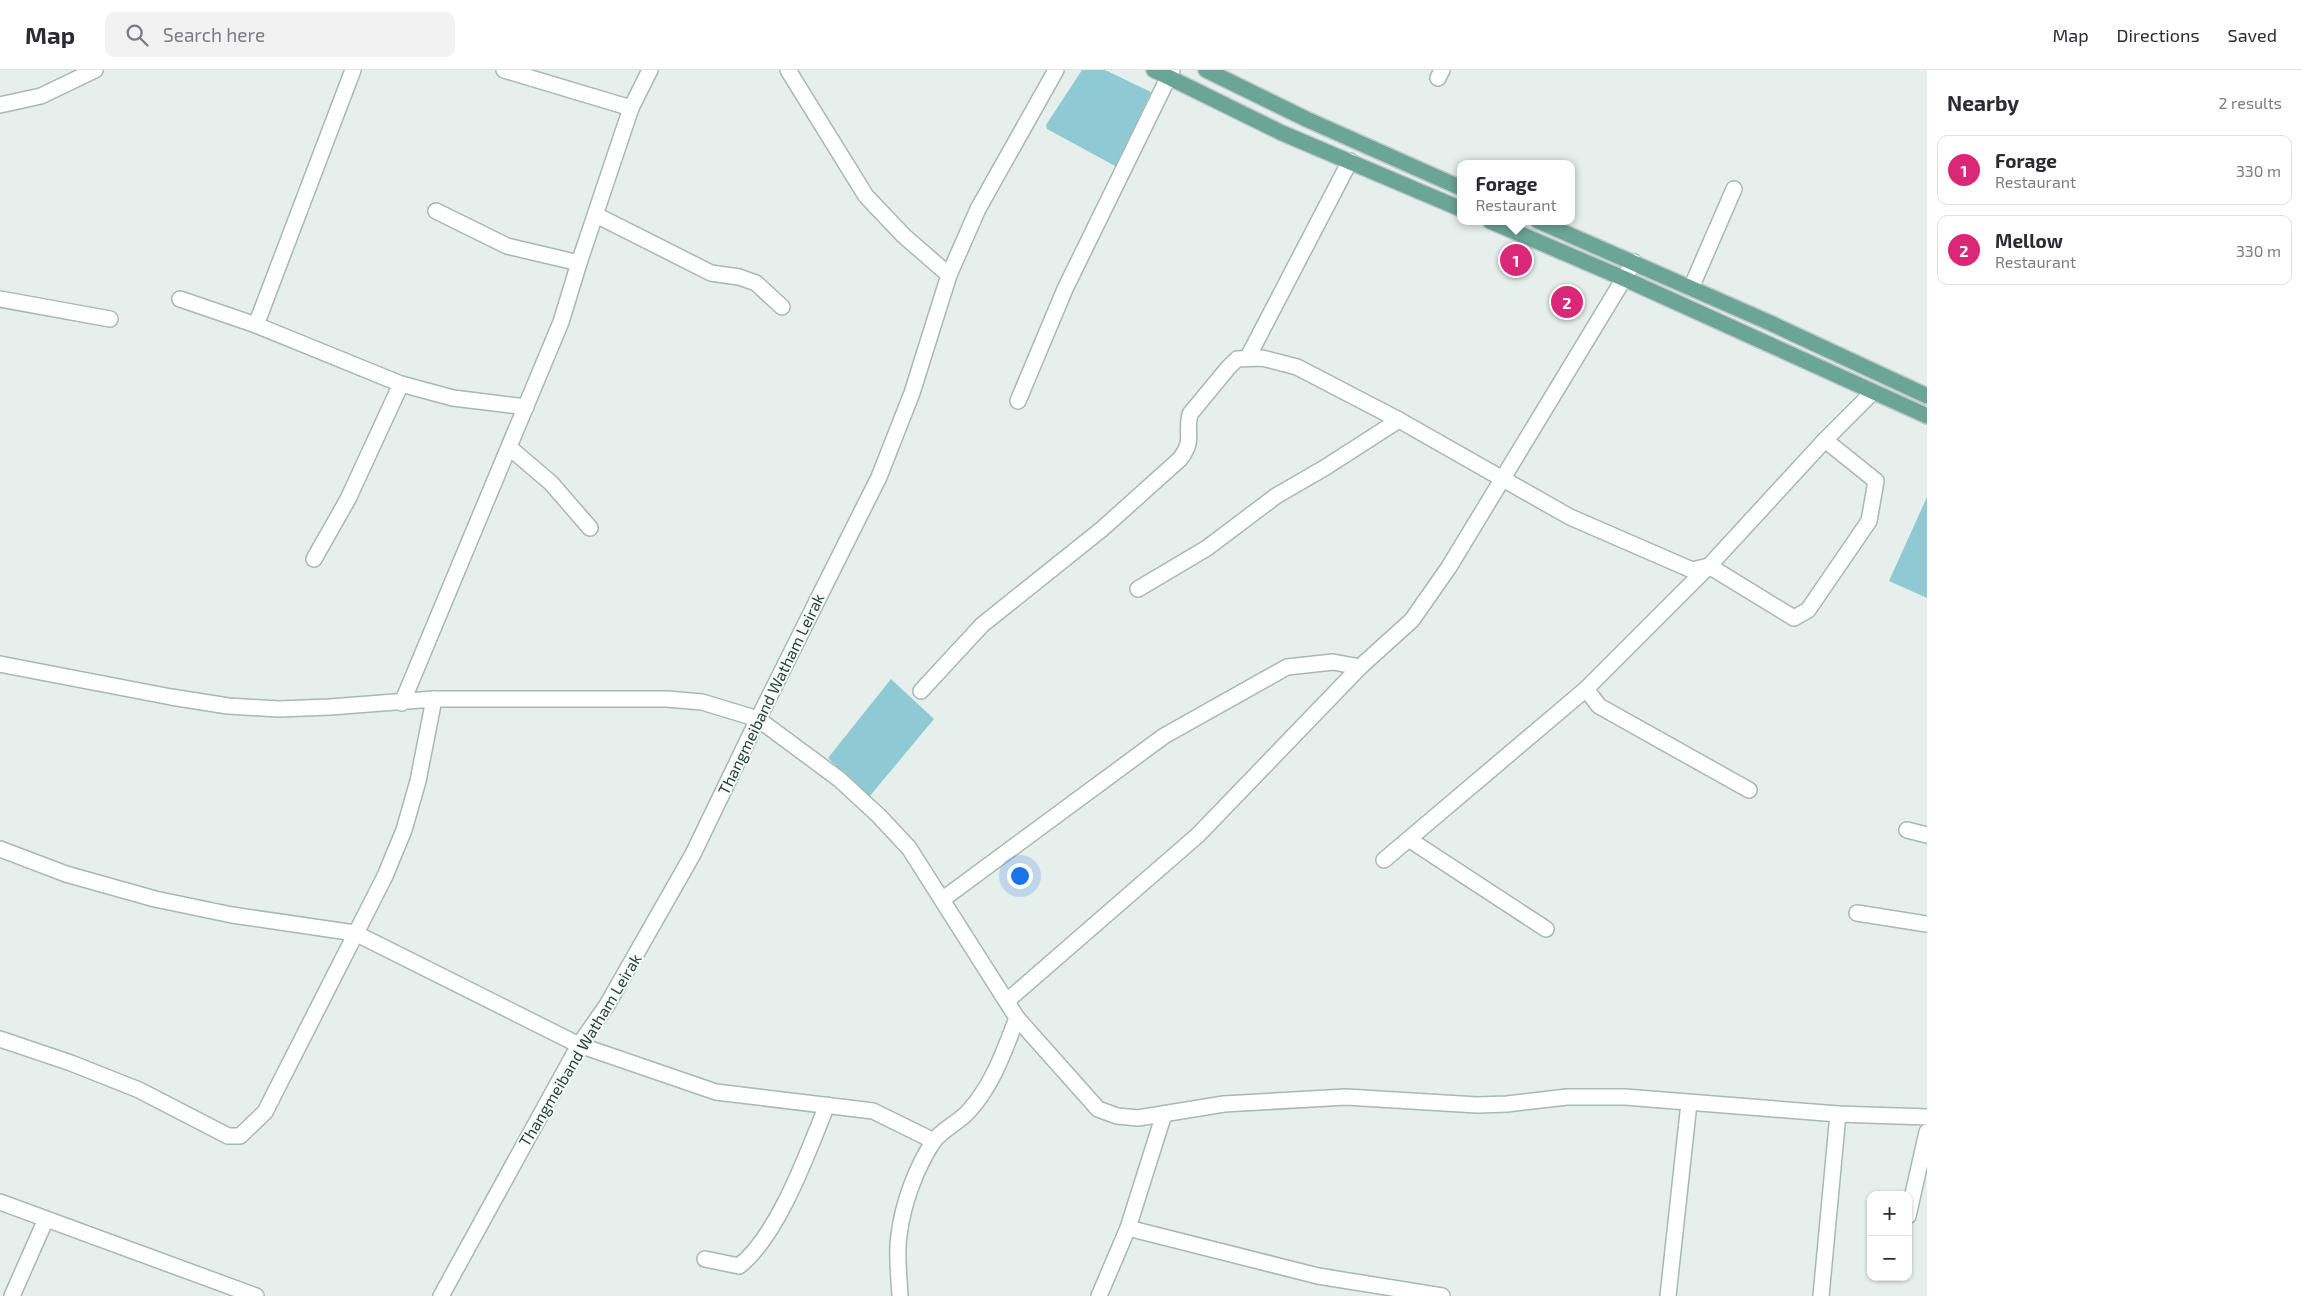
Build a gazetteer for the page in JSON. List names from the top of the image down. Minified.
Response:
{"streets":{"street":["Thangmeiband Watham Leirak"]},"page":{"header":"Map","search":"Search here","nav":["Map","Directions","Saved"],"heading":["Nearby","2 results"],"list":[{"mark":"1","name":"Forage","note":"Restaurant","value":"330 m"},{"mark":"2","name":"Mellow","note":"Restaurant","value":"330 m"}],"popup":["Forage","Restaurant"],"pins":["1","2"],"map_buttons":["+","−"]}}
